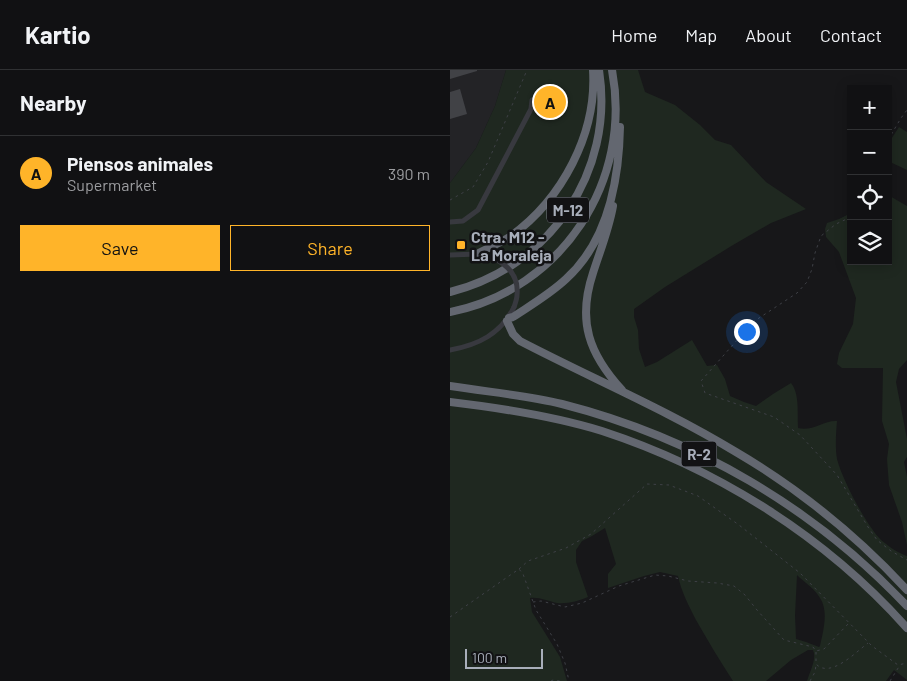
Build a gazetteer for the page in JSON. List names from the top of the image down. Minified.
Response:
{"streets":{"highway":["M-12","R-2"]},"places":{"transit":["Ctra. M12 - La Moraleja"]},"scale_bar":"100 m","page":{"header":"Kartio","nav":["Home","Map","About","Contact"],"heading":"Nearby","pins":"A","map_buttons":["+","−"],"list":[{"mark":"A","name":"Piensos animales","note":"Supermarket","value":"390 m"}],"buttons":["Save","Share"],"scale":"100 m"}}
